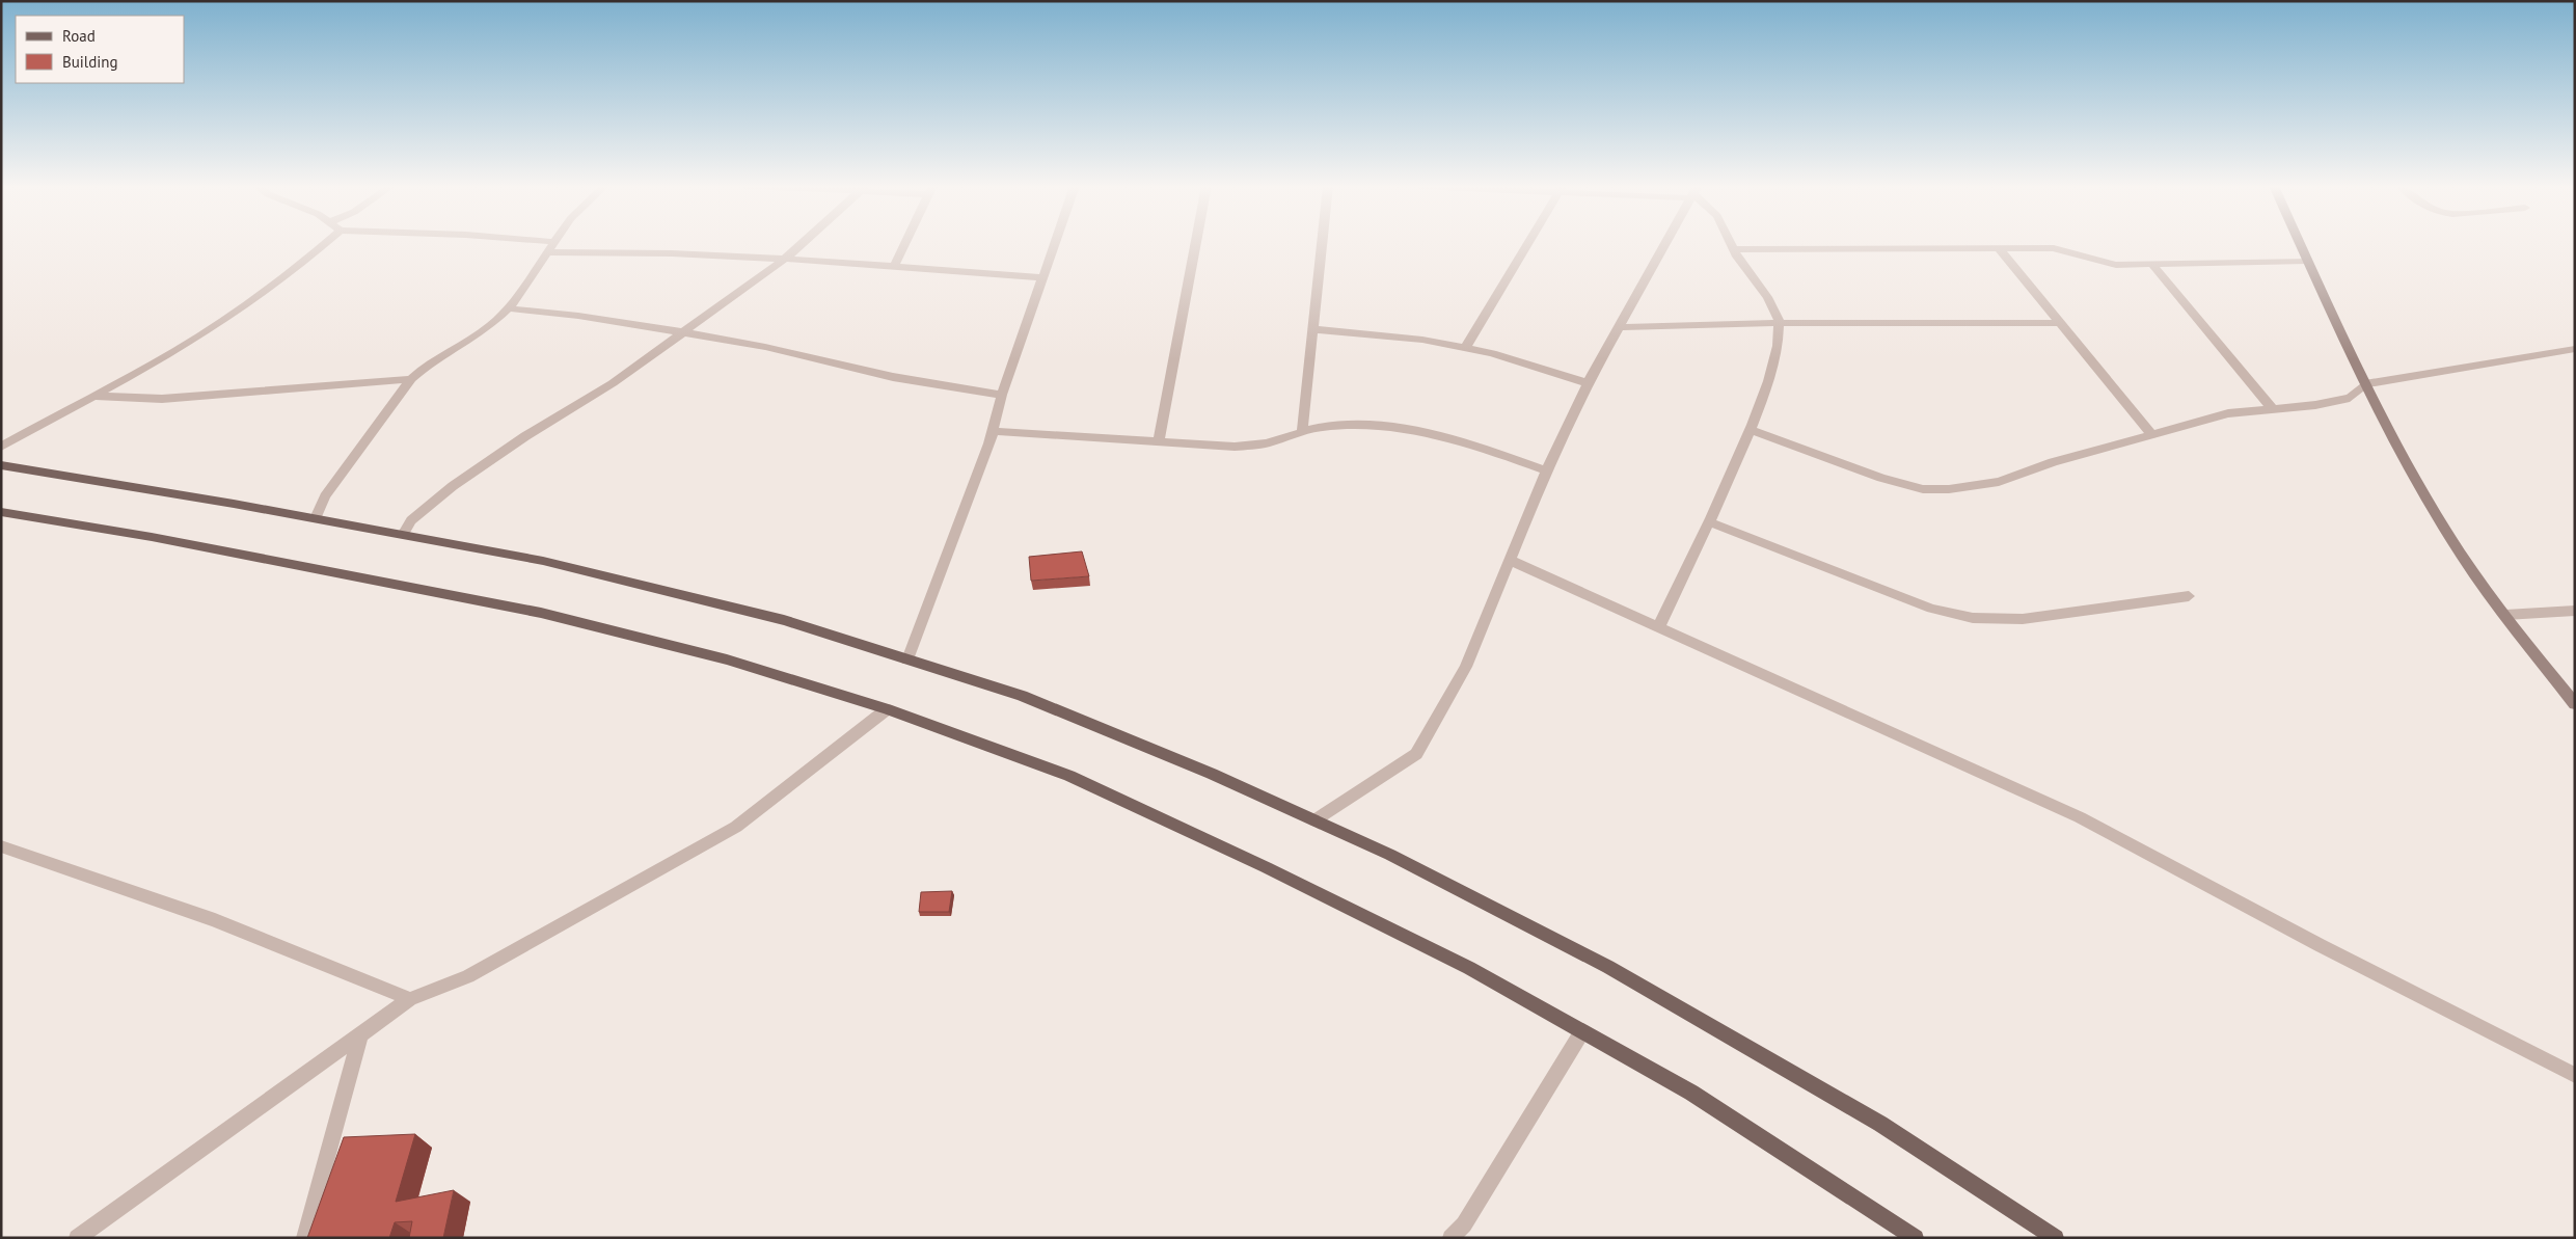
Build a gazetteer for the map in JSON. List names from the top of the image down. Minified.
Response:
{"legend":["Road","Building"]}
